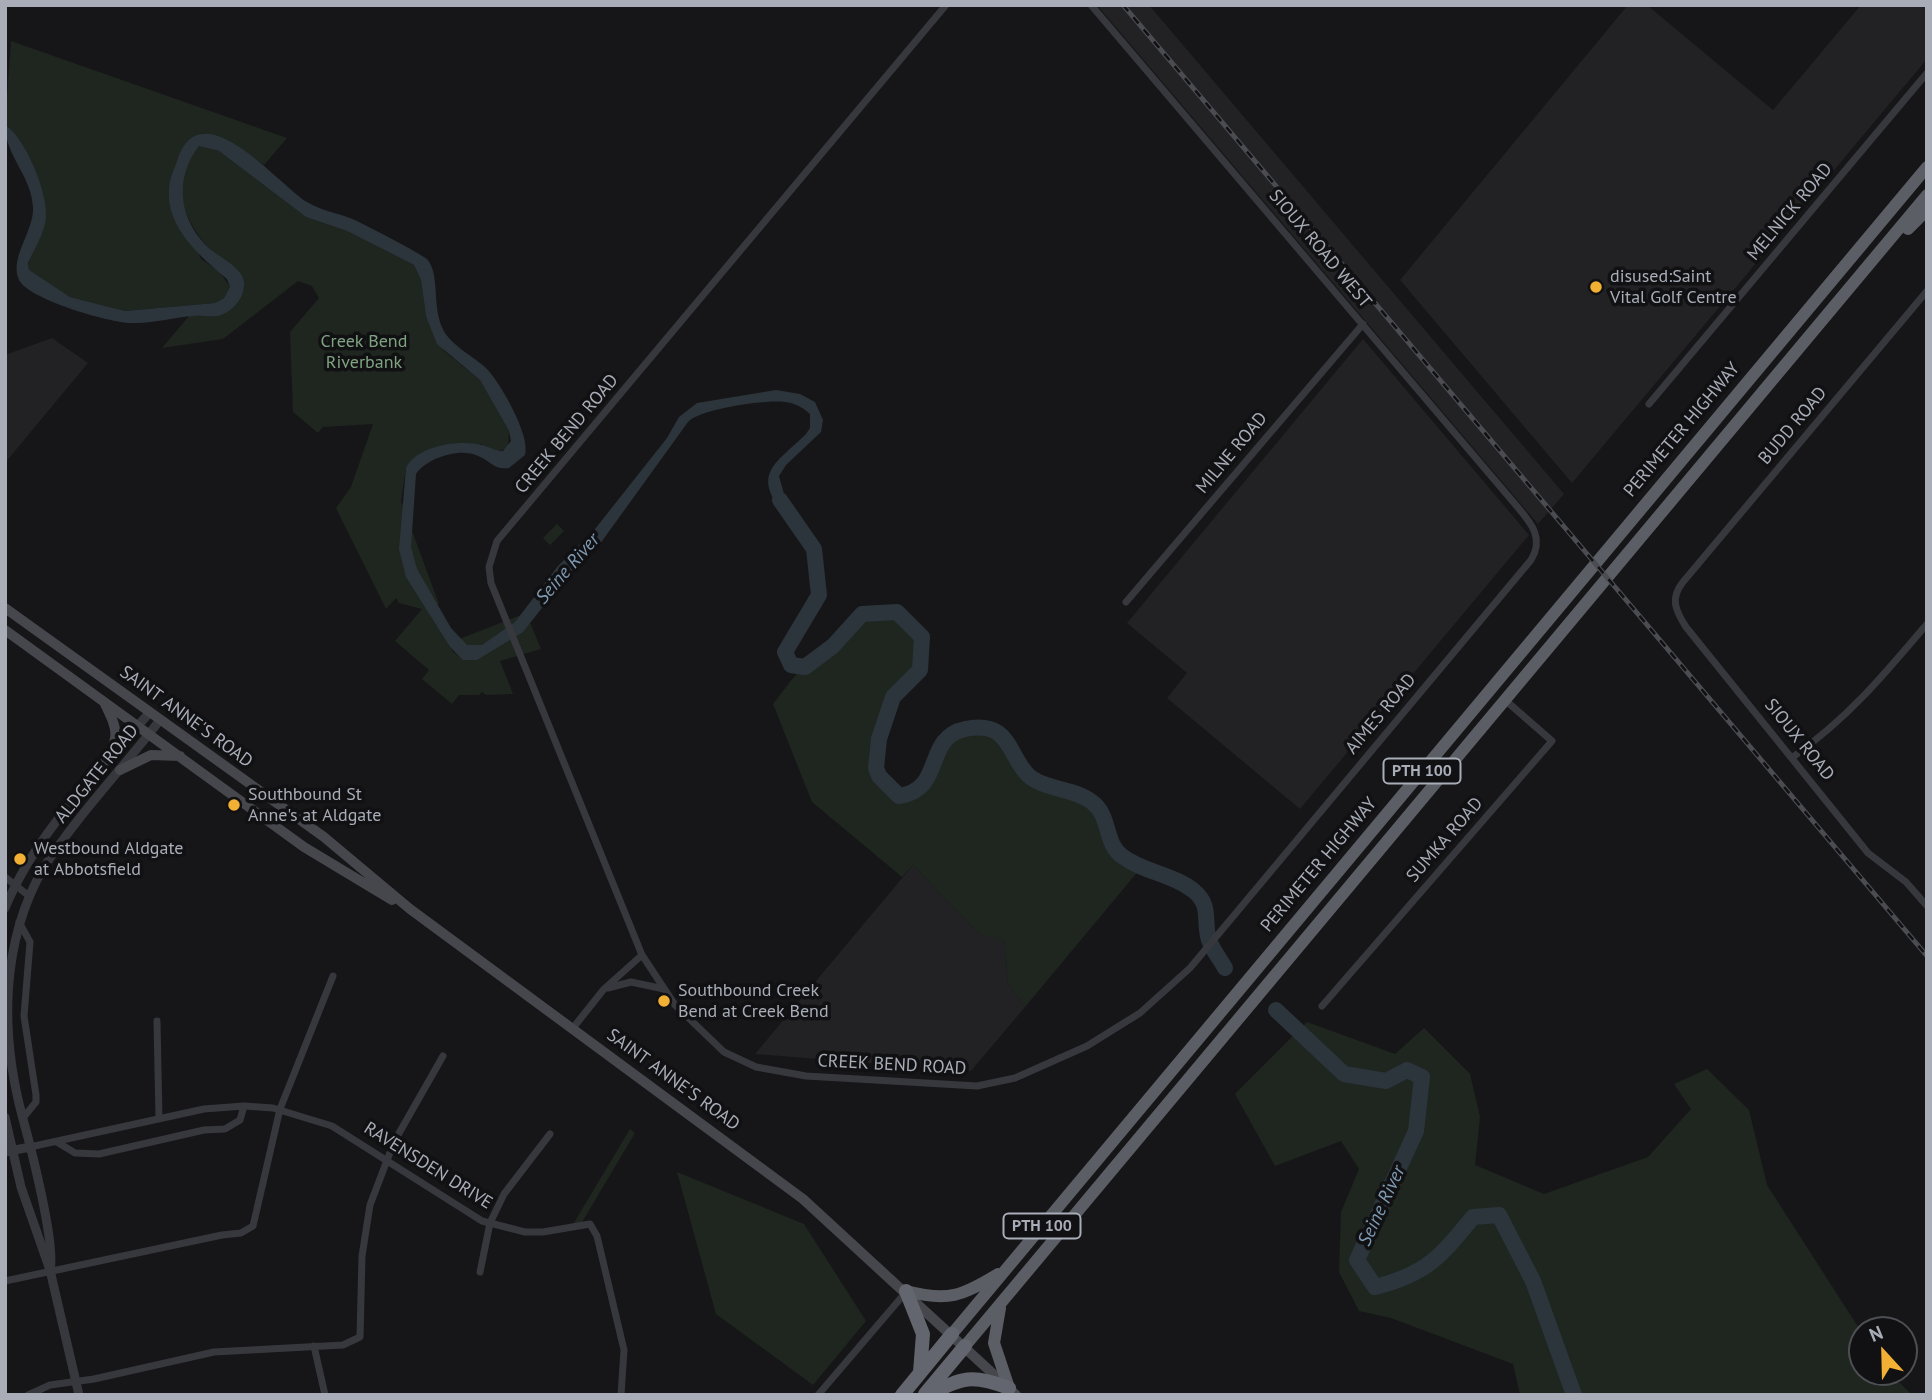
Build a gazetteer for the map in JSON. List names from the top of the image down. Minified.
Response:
{"streets":{"highway":["PERIMETER HIGHWAY","PTH 100"],"main road":["SAINT ANNE'S ROAD"],"street":["MELNICK ROAD","SIOUX ROAD WEST","BUDD ROAD","CREEK BEND ROAD","MILNE ROAD","AIMES ROAD","SIOUX ROAD","ALDGATE ROAD","SUMKA ROAD","RAVENSDEN DRIVE"]},"crossings":[["SIOUX ROAD WEST","MILNE ROAD"],["SIOUX ROAD WEST","AIMES ROAD"],["BUDD ROAD","SIOUX ROAD"],["PERIMETER HIGHWAY","SAINT ANNE'S ROAD"],["PERIMETER HIGHWAY","SUMKA ROAD"],["CREEK BEND ROAD","AIMES ROAD"],["SAINT ANNE'S ROAD","ALDGATE ROAD"],["ALDGATE ROAD","RAVENSDEN DRIVE"]],"water":["Seine River"],"parks":["Creek Bend Riverbank"],"places":["disused:Saint Vital Golf Centre","Southbound St Anne's at Aldgate","Westbound Aldgate at Abbotsfield","Southbound Creek Bend at Creek Bend"],"north":"top"}
